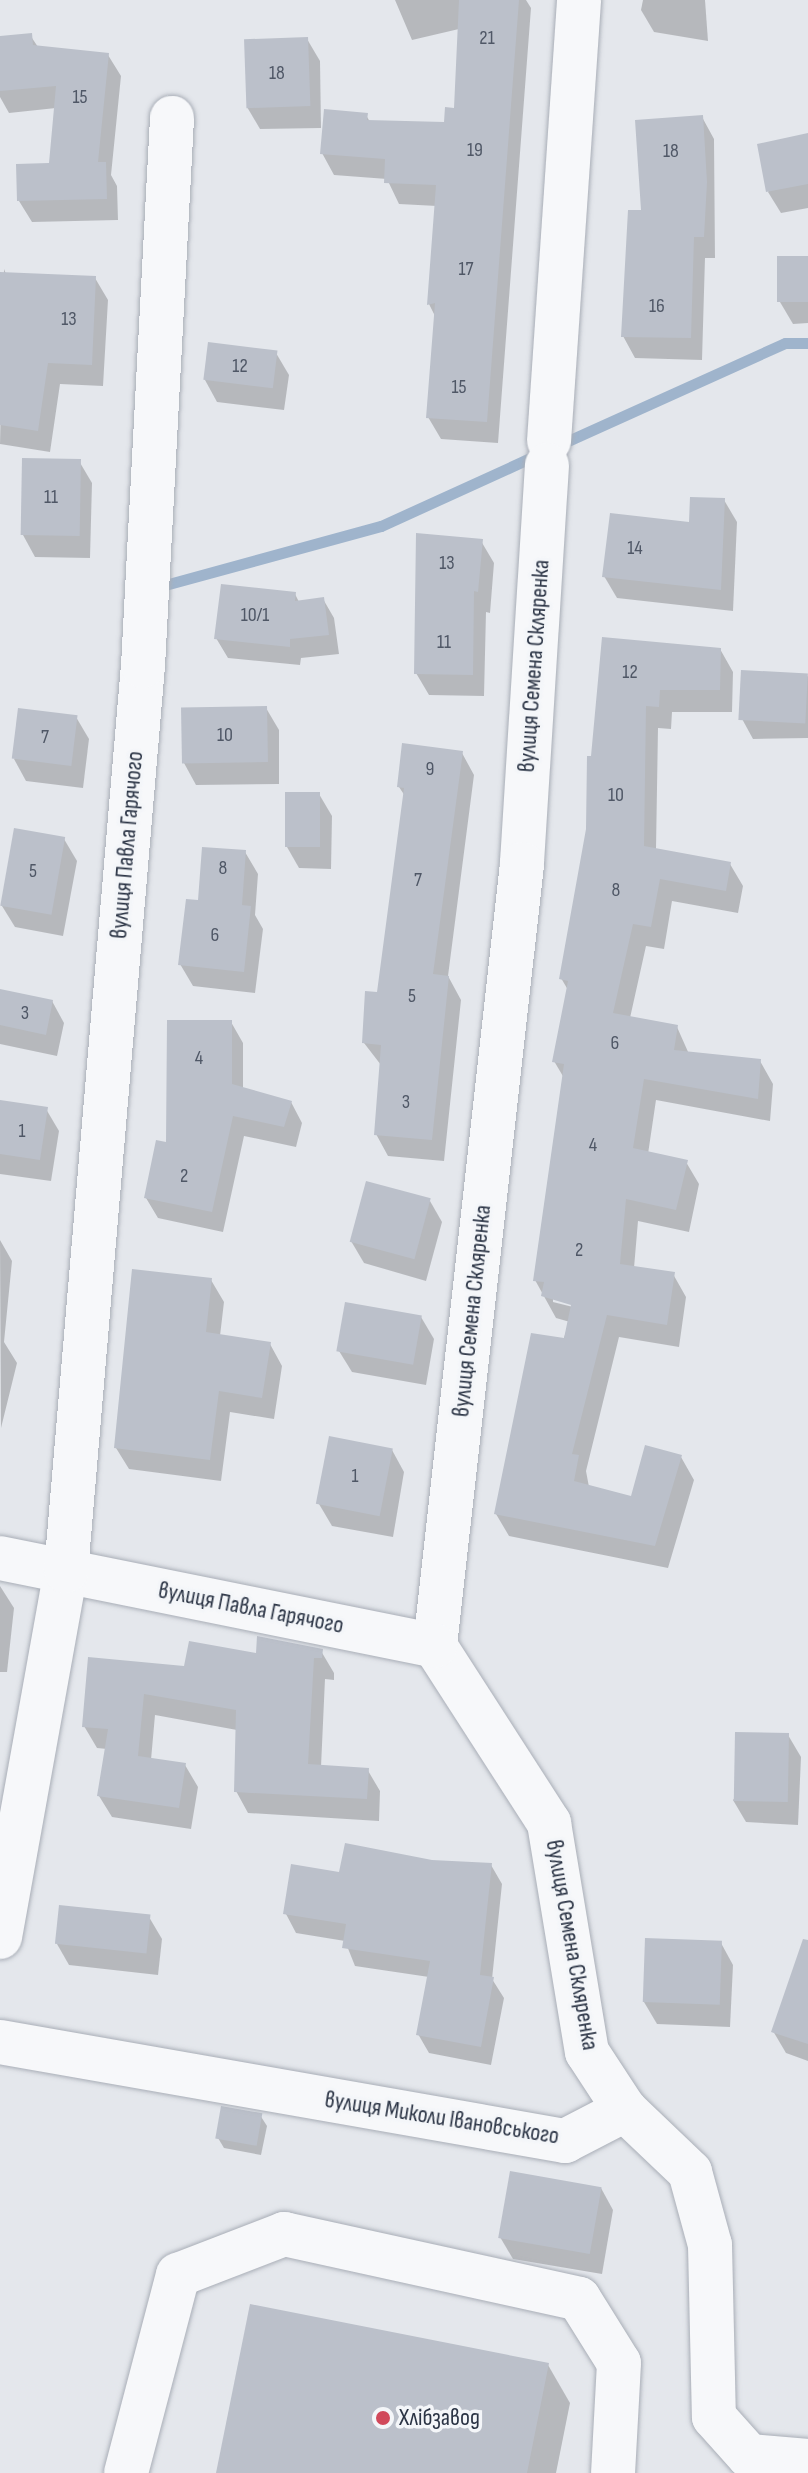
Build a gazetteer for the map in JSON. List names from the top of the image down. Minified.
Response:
{"streets":{"street":["вулиця Семена Скляренка","вулиця Павла Гарячого","вулиця Миколи Івановського"]},"crossings":[["вулиця Семена Скляренка","вулиця Павла Гарячого"],["вулиця Семена Скляренка","вулиця Миколи Івановського"]],"places":["Хлібзавод"],"house_numbers":["21","18","15","19","18","17","16","13","12","15","11","14","13","10/1","11","12","10","7","9","10","8","5","7","8","6","5","3","6","4","3","1","4","2","2","1"]}
